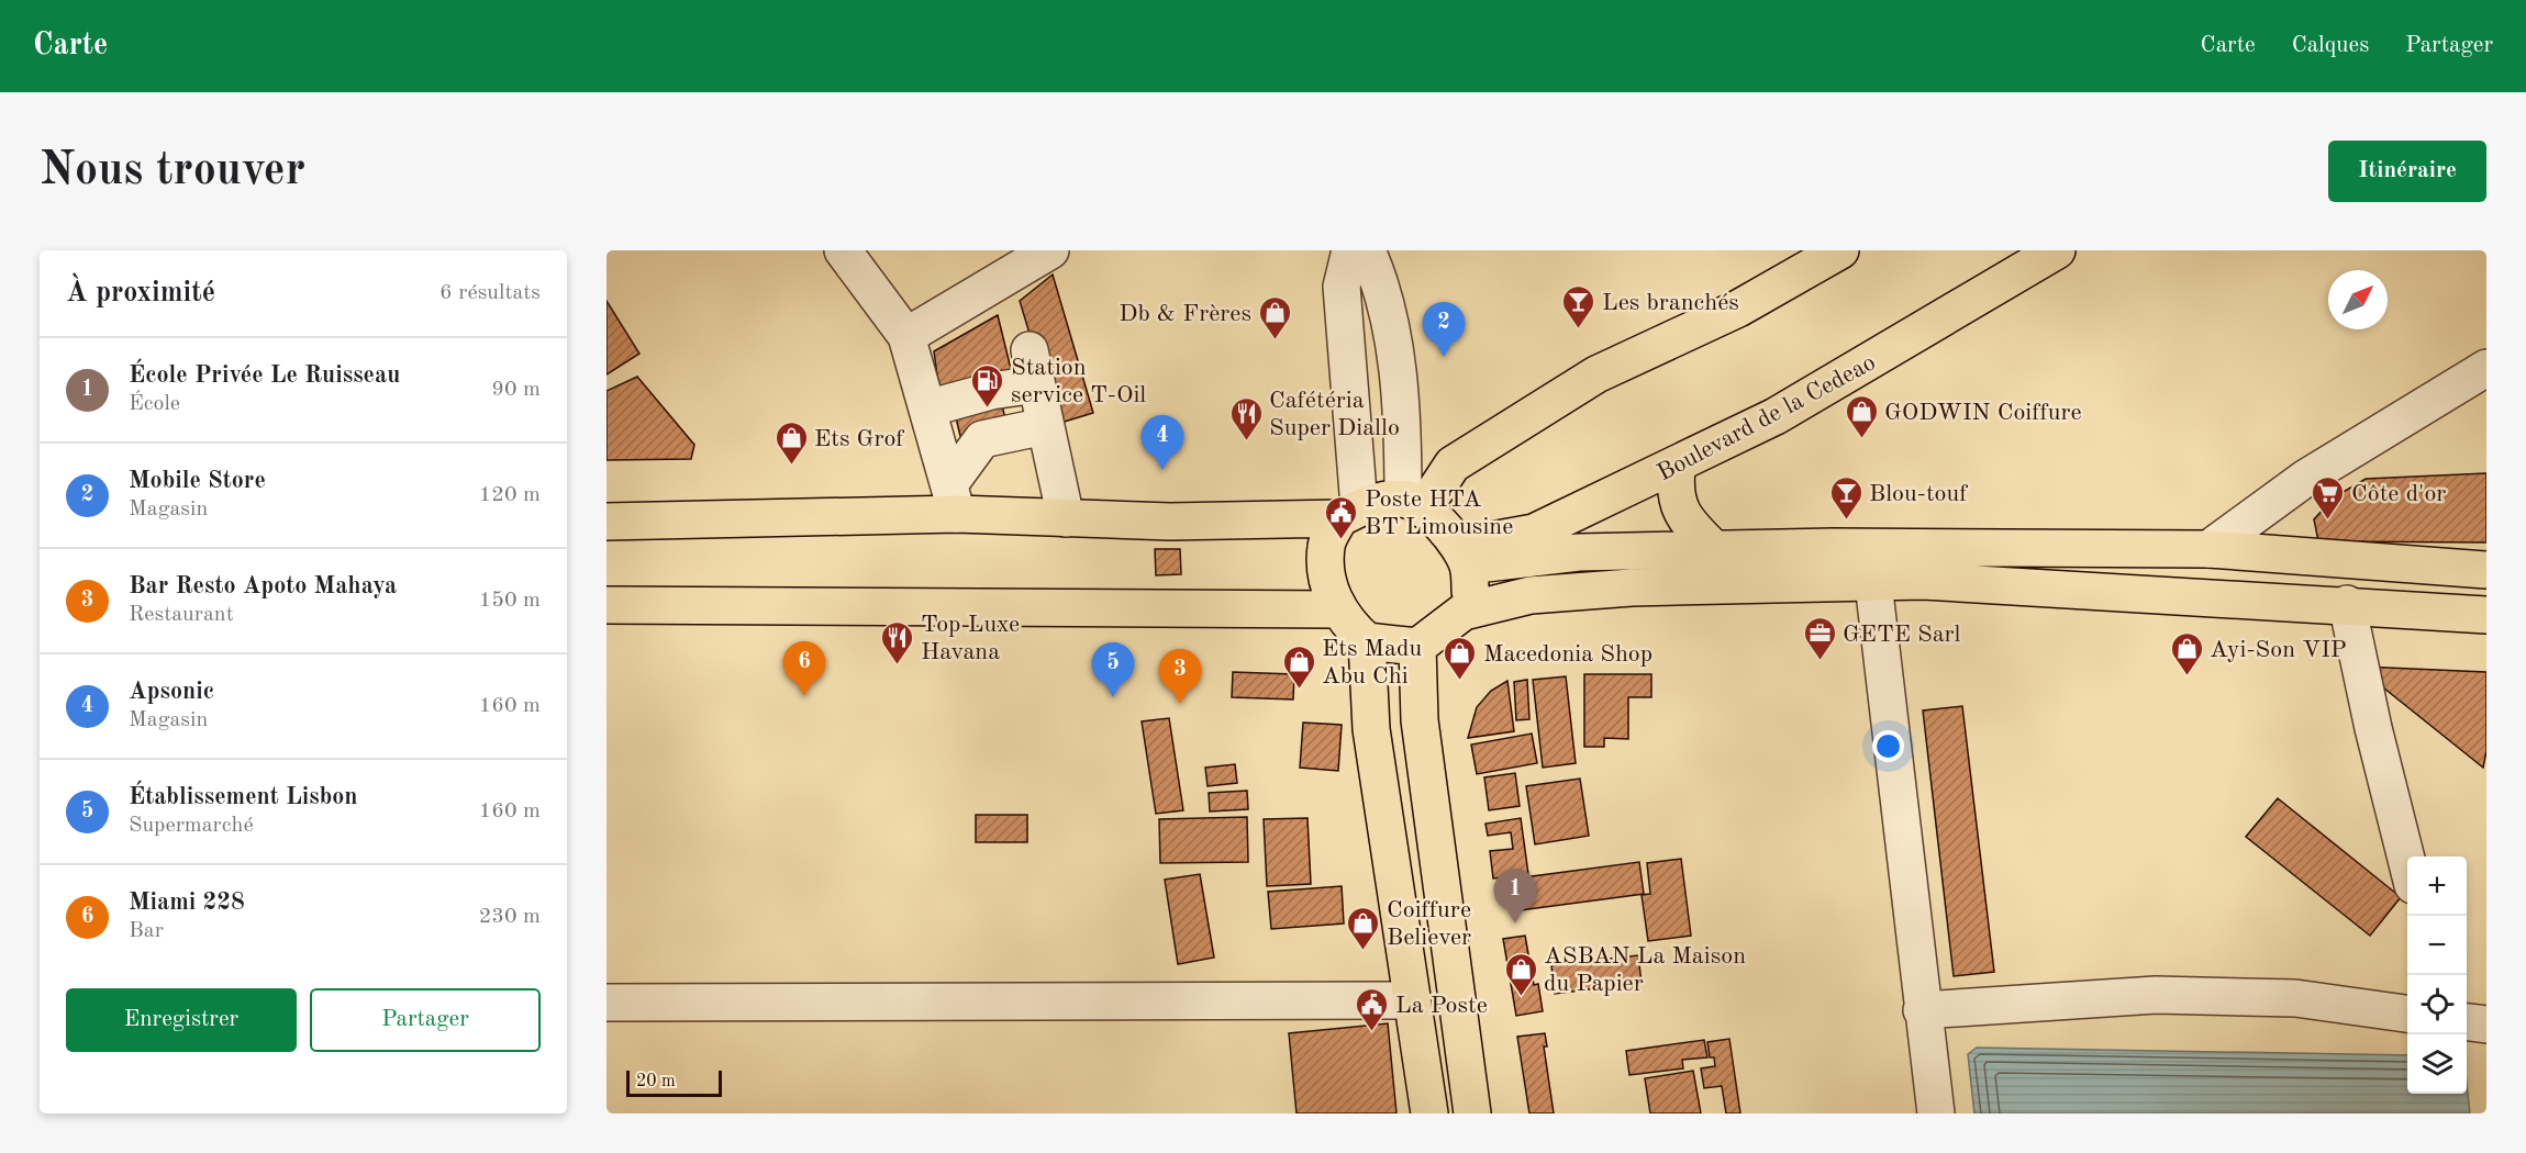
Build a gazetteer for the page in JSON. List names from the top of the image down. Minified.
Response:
{"streets":{"main road":["Boulevard de la Cedeao"]},"places":{"bar":["Les branchés","Blou-touf"],"shop":["Db & Frères","GODWIN Coiffure","Ets Grof","Ayi-Son VIP","Macedonia Shop","Ets Madu Abu Chi","Coiffure Believer","ASBAN La Maison du Papier"],"fuel station":["Station service T-Oil"],"restaurant":["Cafétéria Super Diallo","Top Luxe Havana"],"supermarket":["Côte d'or"],"public building":["Poste HTA BT Limousine","La Poste"],"office":["GETE Sarl"]},"scale_bar":"20 m","north":"top right","page":{"header":"Carte","nav":["Carte","Calques","Partager"],"buttons":["Itinéraire",["Enregistrer","Partager"]],"title":"Nous trouver","heading":["À proximité","6 résultats"],"pins":["2","4","6","5","3","1"],"list":[{"mark":"1","name":"École Privée Le Ruisseau","note":"École","value":"90 m"},{"mark":"2","name":"Mobile Store","note":"Magasin","value":"120 m"},{"mark":"3","name":"Bar Resto Apoto Mahaya","note":"Restaurant","value":"150 m"},{"mark":"4","name":"Apsonic","note":"Magasin","value":"160 m"},{"mark":"5","name":"Établissement Lisbon","note":"Supermarché","value":"160 m"},{"mark":"6","name":"Miami 228","note":"Bar","value":"230 m"}],"map_buttons":["+","−"],"scale":"20 m"}}
